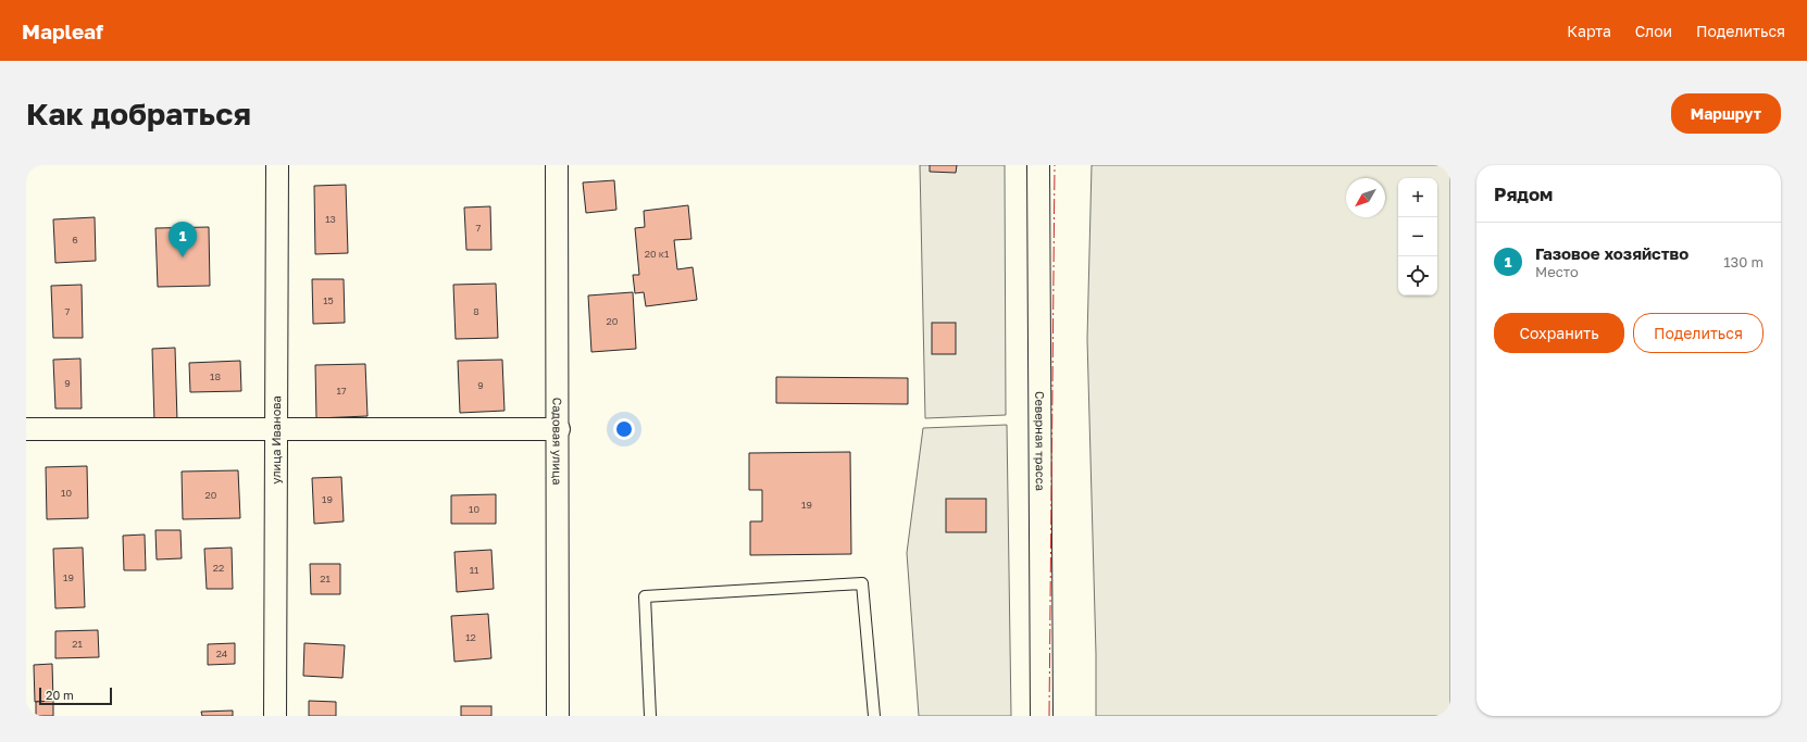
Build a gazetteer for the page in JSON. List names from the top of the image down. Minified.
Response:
{"streets":{"street":["Садовая улица","Северная трасса","улица Иванова"]},"house_numbers":["13","7","6","20 к1","15","7","8","20","18","9","9","17","10","20","19","19","10","22","11","19","21","12","21","24"],"scale_bar":"20 m","north":"bottom left","page":{"header":"Mapleaf","nav":["Карта","Слои","Поделиться"],"buttons":["Маршрут",["Сохранить","Поделиться"]],"title":"Как добраться","heading":"Рядом","map_buttons":["+","−"],"pins":"1","list":[{"mark":"1","name":"Газовое хозяйство","note":"Место","value":"130 m"}],"scale":"20 m"}}
